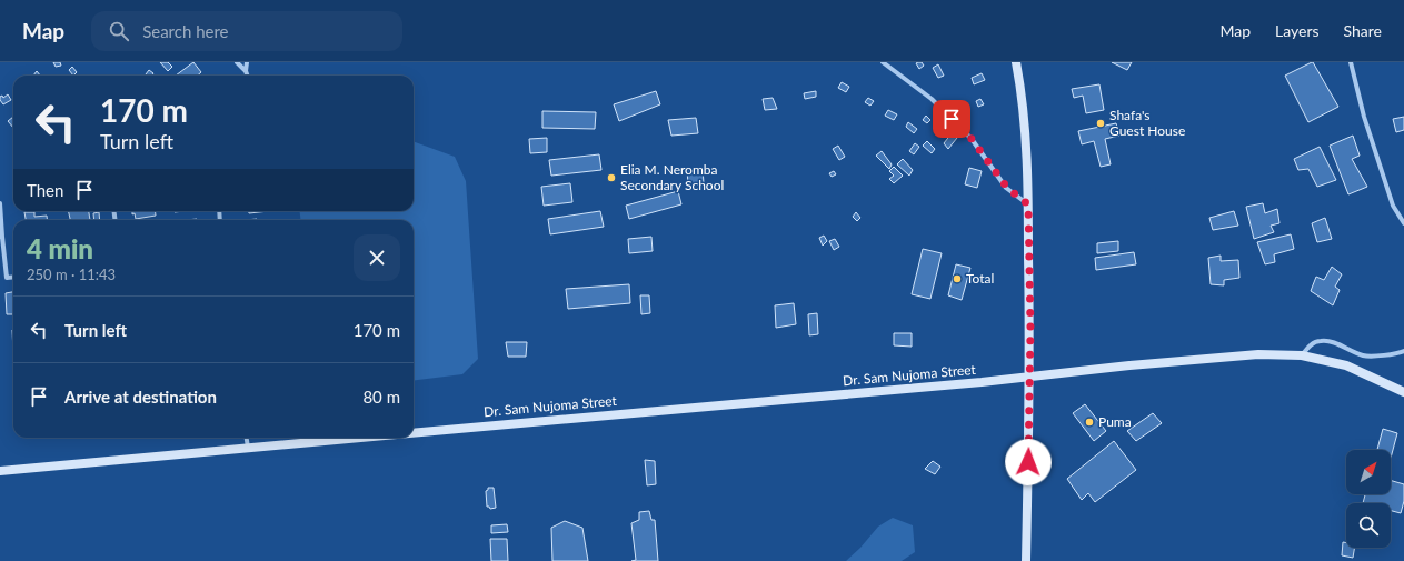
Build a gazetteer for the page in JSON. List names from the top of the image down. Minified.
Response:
{"streets":{"street":["Dr. Sam Nujoma Street"]},"places":["Shafa's Guest House","Elia M. Neromba Secondary School","Total","Puma"],"north":"top right","page":{"header":"Map","search":"Search here","nav":["Map","Layers","Share"],"turn":["170 m","Turn left"],"then":"Then","heading":["4 min","250 m · 11:43"],"list":[{"name":"Turn left","value":"170 m"},{"name":"Arrive at destination","value":"80 m"}]}}
